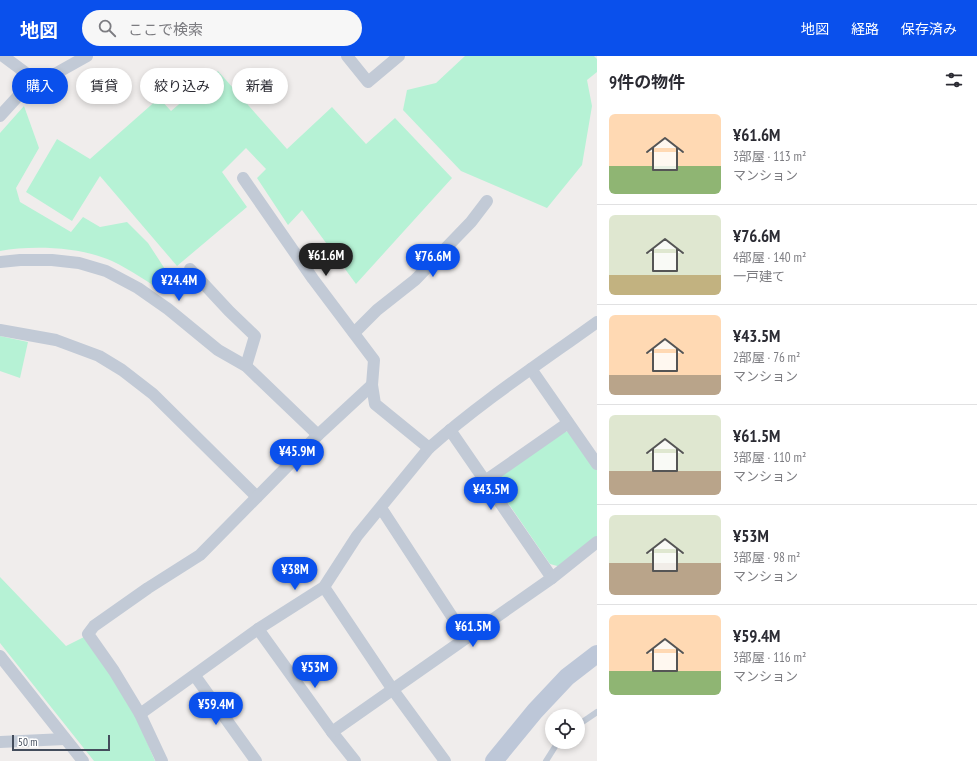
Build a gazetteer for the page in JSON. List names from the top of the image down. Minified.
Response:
{"scale_bar":"50 m","page":{"header":"地図","search":"ここで検索","nav":["地図","経路","保存済み"],"heading":"9件の物件","chip":["購入","賃貸","絞り込み","新着"],"list":[{"name":"¥61.6M","note":"3部屋 · 113 m² · マンション"},{"name":"¥76.6M","note":"4部屋 · 140 m² · 一戸建て"},{"name":"¥43.5M","note":"2部屋 · 76 m² · マンション"},{"name":"¥61.5M","note":"3部屋 · 110 m² · マンション"},{"name":"¥53M","note":"3部屋 · 98 m² · マンション"},{"name":"¥59.4M","note":"3部屋 · 116 m² · マンション"}],"price":["¥61.6M","¥76.6M","¥24.4M","¥45.9M","¥43.5M","¥38M","¥61.5M","¥53M","¥59.4M"],"scale":"50 m"}}
